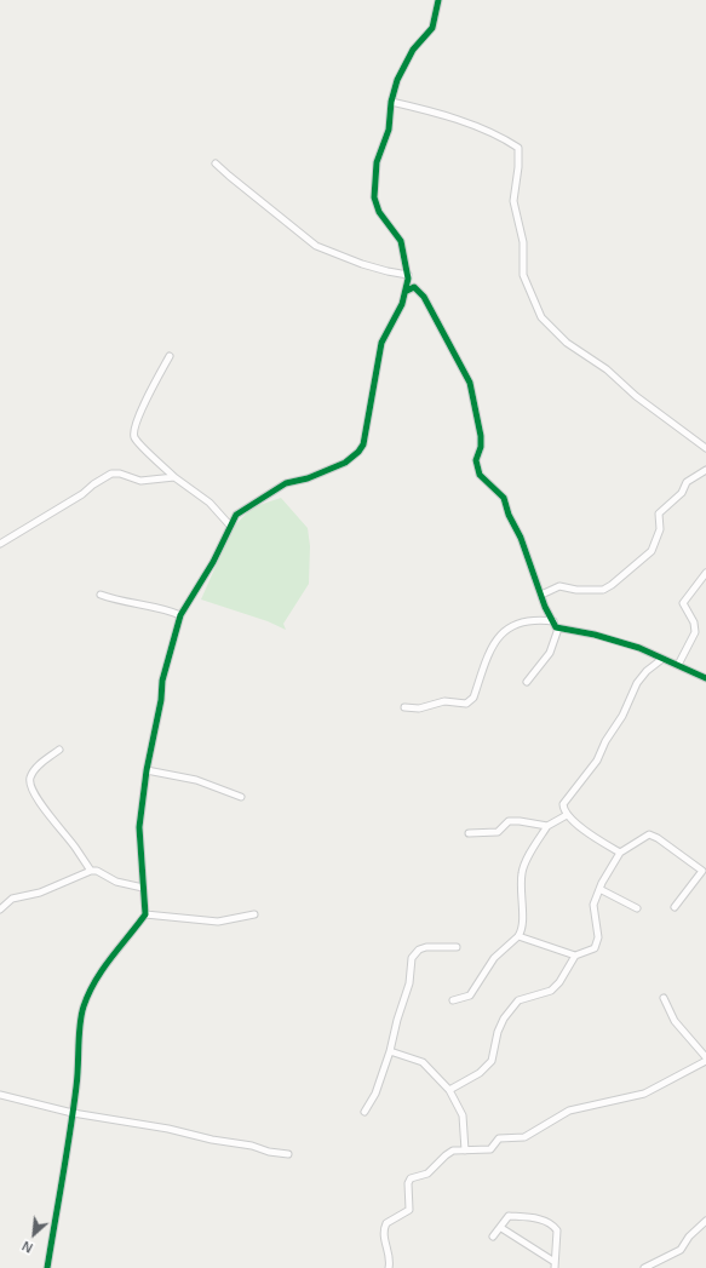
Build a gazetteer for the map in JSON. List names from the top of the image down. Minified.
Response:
{"north":"bottom left"}
